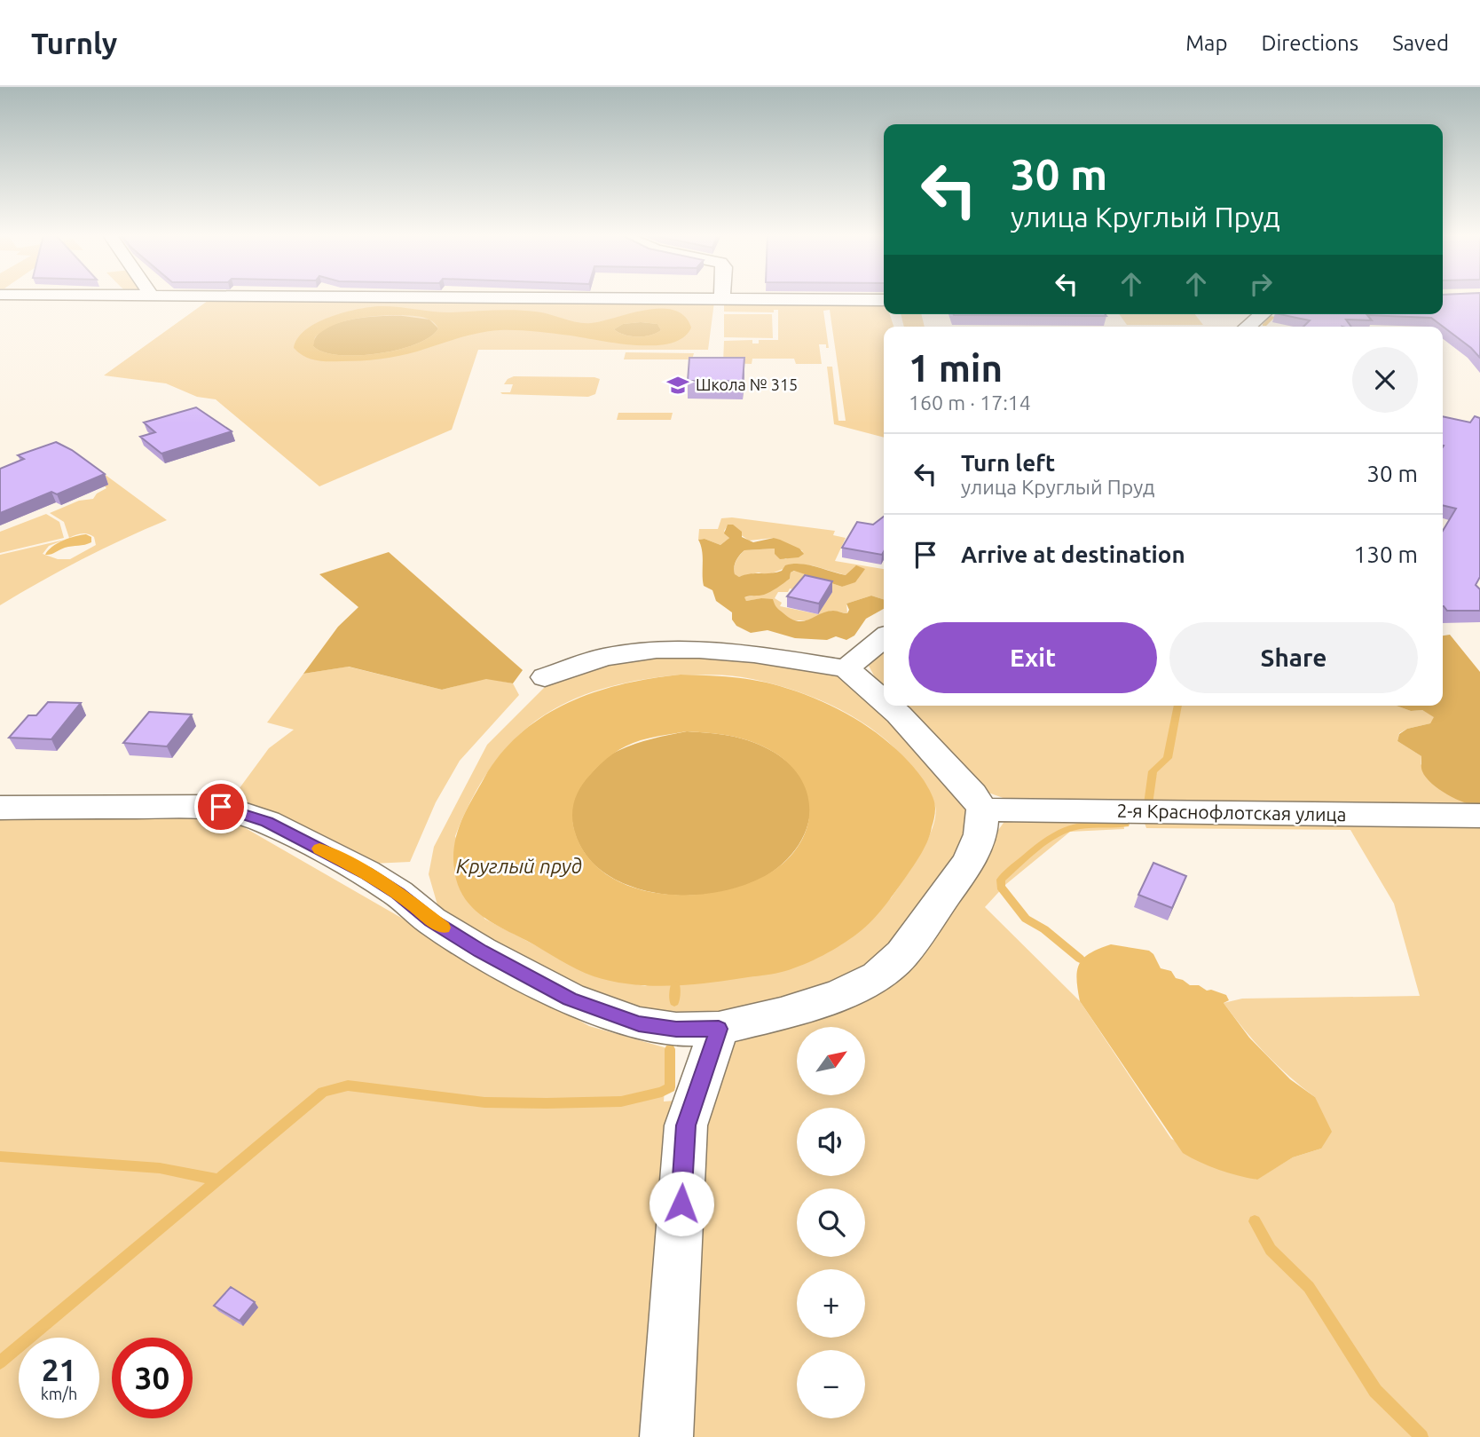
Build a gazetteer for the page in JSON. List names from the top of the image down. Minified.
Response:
{"streets":{"street":["2-я Краснофлотская улица"]},"water":["Круглый пруд"],"places":{"school or university":["Школа № 315"]},"north":"top right","page":{"header":"Turnly","nav":["Map","Directions","Saved"],"turn":["30 m","улица Круглый Пруд"],"heading":["1 min","160 m · 17:14"],"list":[{"name":"Turn left","note":"улица Круглый Пруд","value":"30 m"},{"name":"Arrive at destination","value":"130 m"}],"buttons":["Exit","Share"],"map_buttons":["+","−"],"speed":"21 km/h","limit":"30"}}
